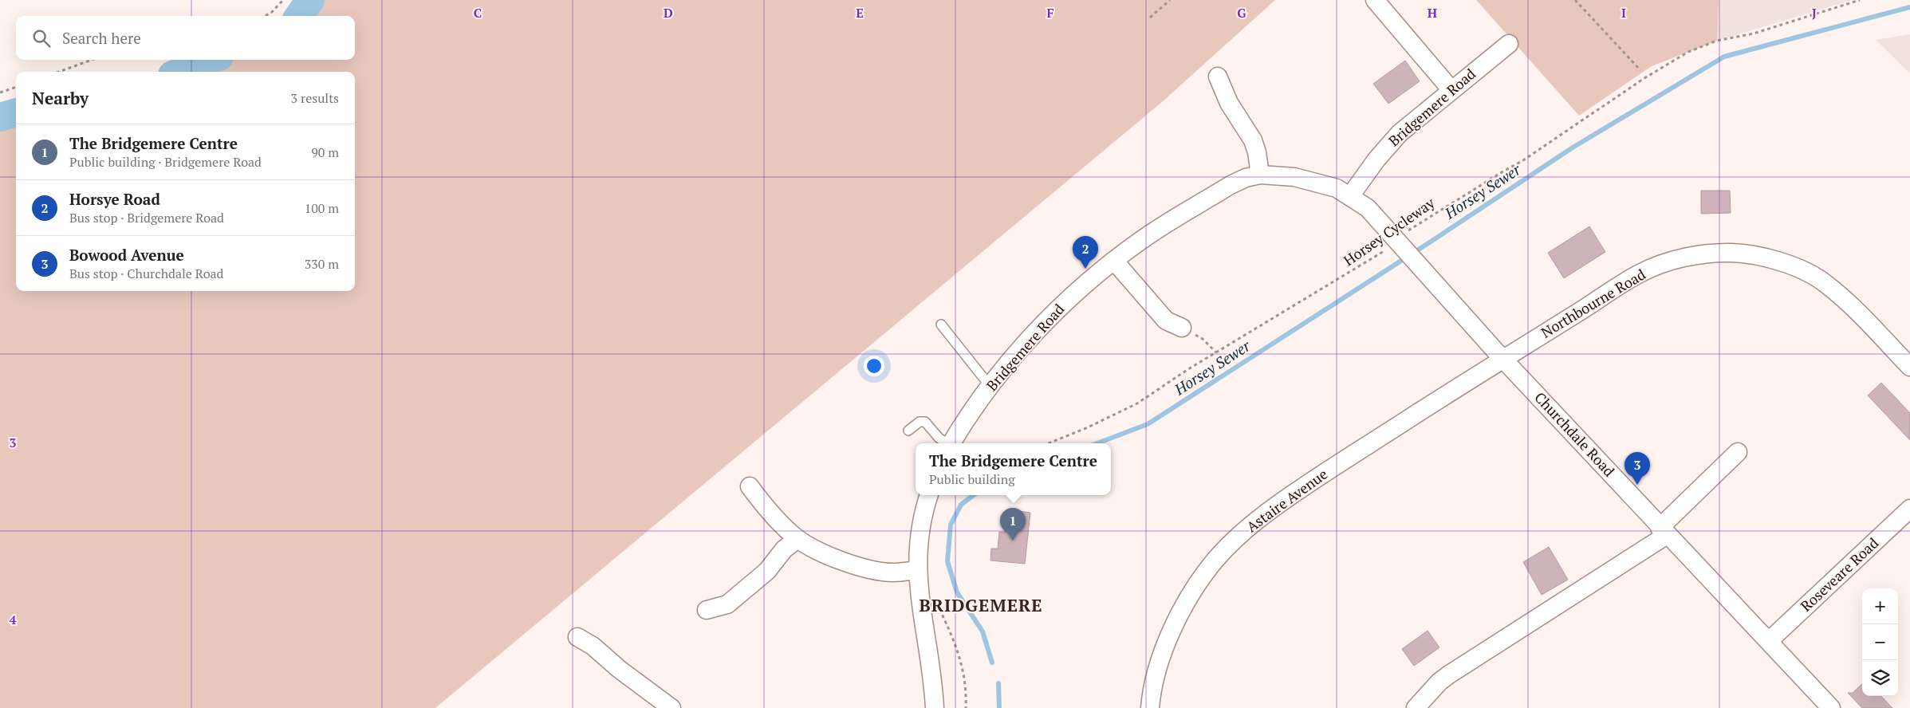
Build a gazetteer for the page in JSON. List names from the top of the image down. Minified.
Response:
{"streets":{"street":["Bridgemere Road","Northbourne Road","Churchdale Road","Astaire Avenue","Roseveare Road"],"path":["Horsey Cycleway"]},"crossings":[["Bridgemere Road","Churchdale Road"],["Horsey Cycleway","Churchdale Road"],["Northbourne Road","Churchdale Road"],["Northbourne Road","Astaire Avenue"],["Churchdale Road","Astaire Avenue"],["Churchdale Road","Roseveare Road"]],"districts":["BRIDGEMERE"],"water":["Horsey Sewer"],"page":{"search":"Search here","heading":["Nearby","3 results"],"list":[{"mark":"1","name":"The Bridgemere Centre","note":"Public building · Bridgemere Road","value":"90 m"},{"mark":"2","name":"Horsye Road","note":"Bus stop · Bridgemere Road","value":"100 m"},{"mark":"3","name":"Bowood Avenue","note":"Bus stop · Churchdale Road","value":"330 m"}],"pins":["2","3","1"],"popup":["The Bridgemere Centre","Public building"],"map_buttons":["+","−"]},"grid":{"columns":["C","D","E","F","G","H","I","J"],"rows":["3","4"]}}
